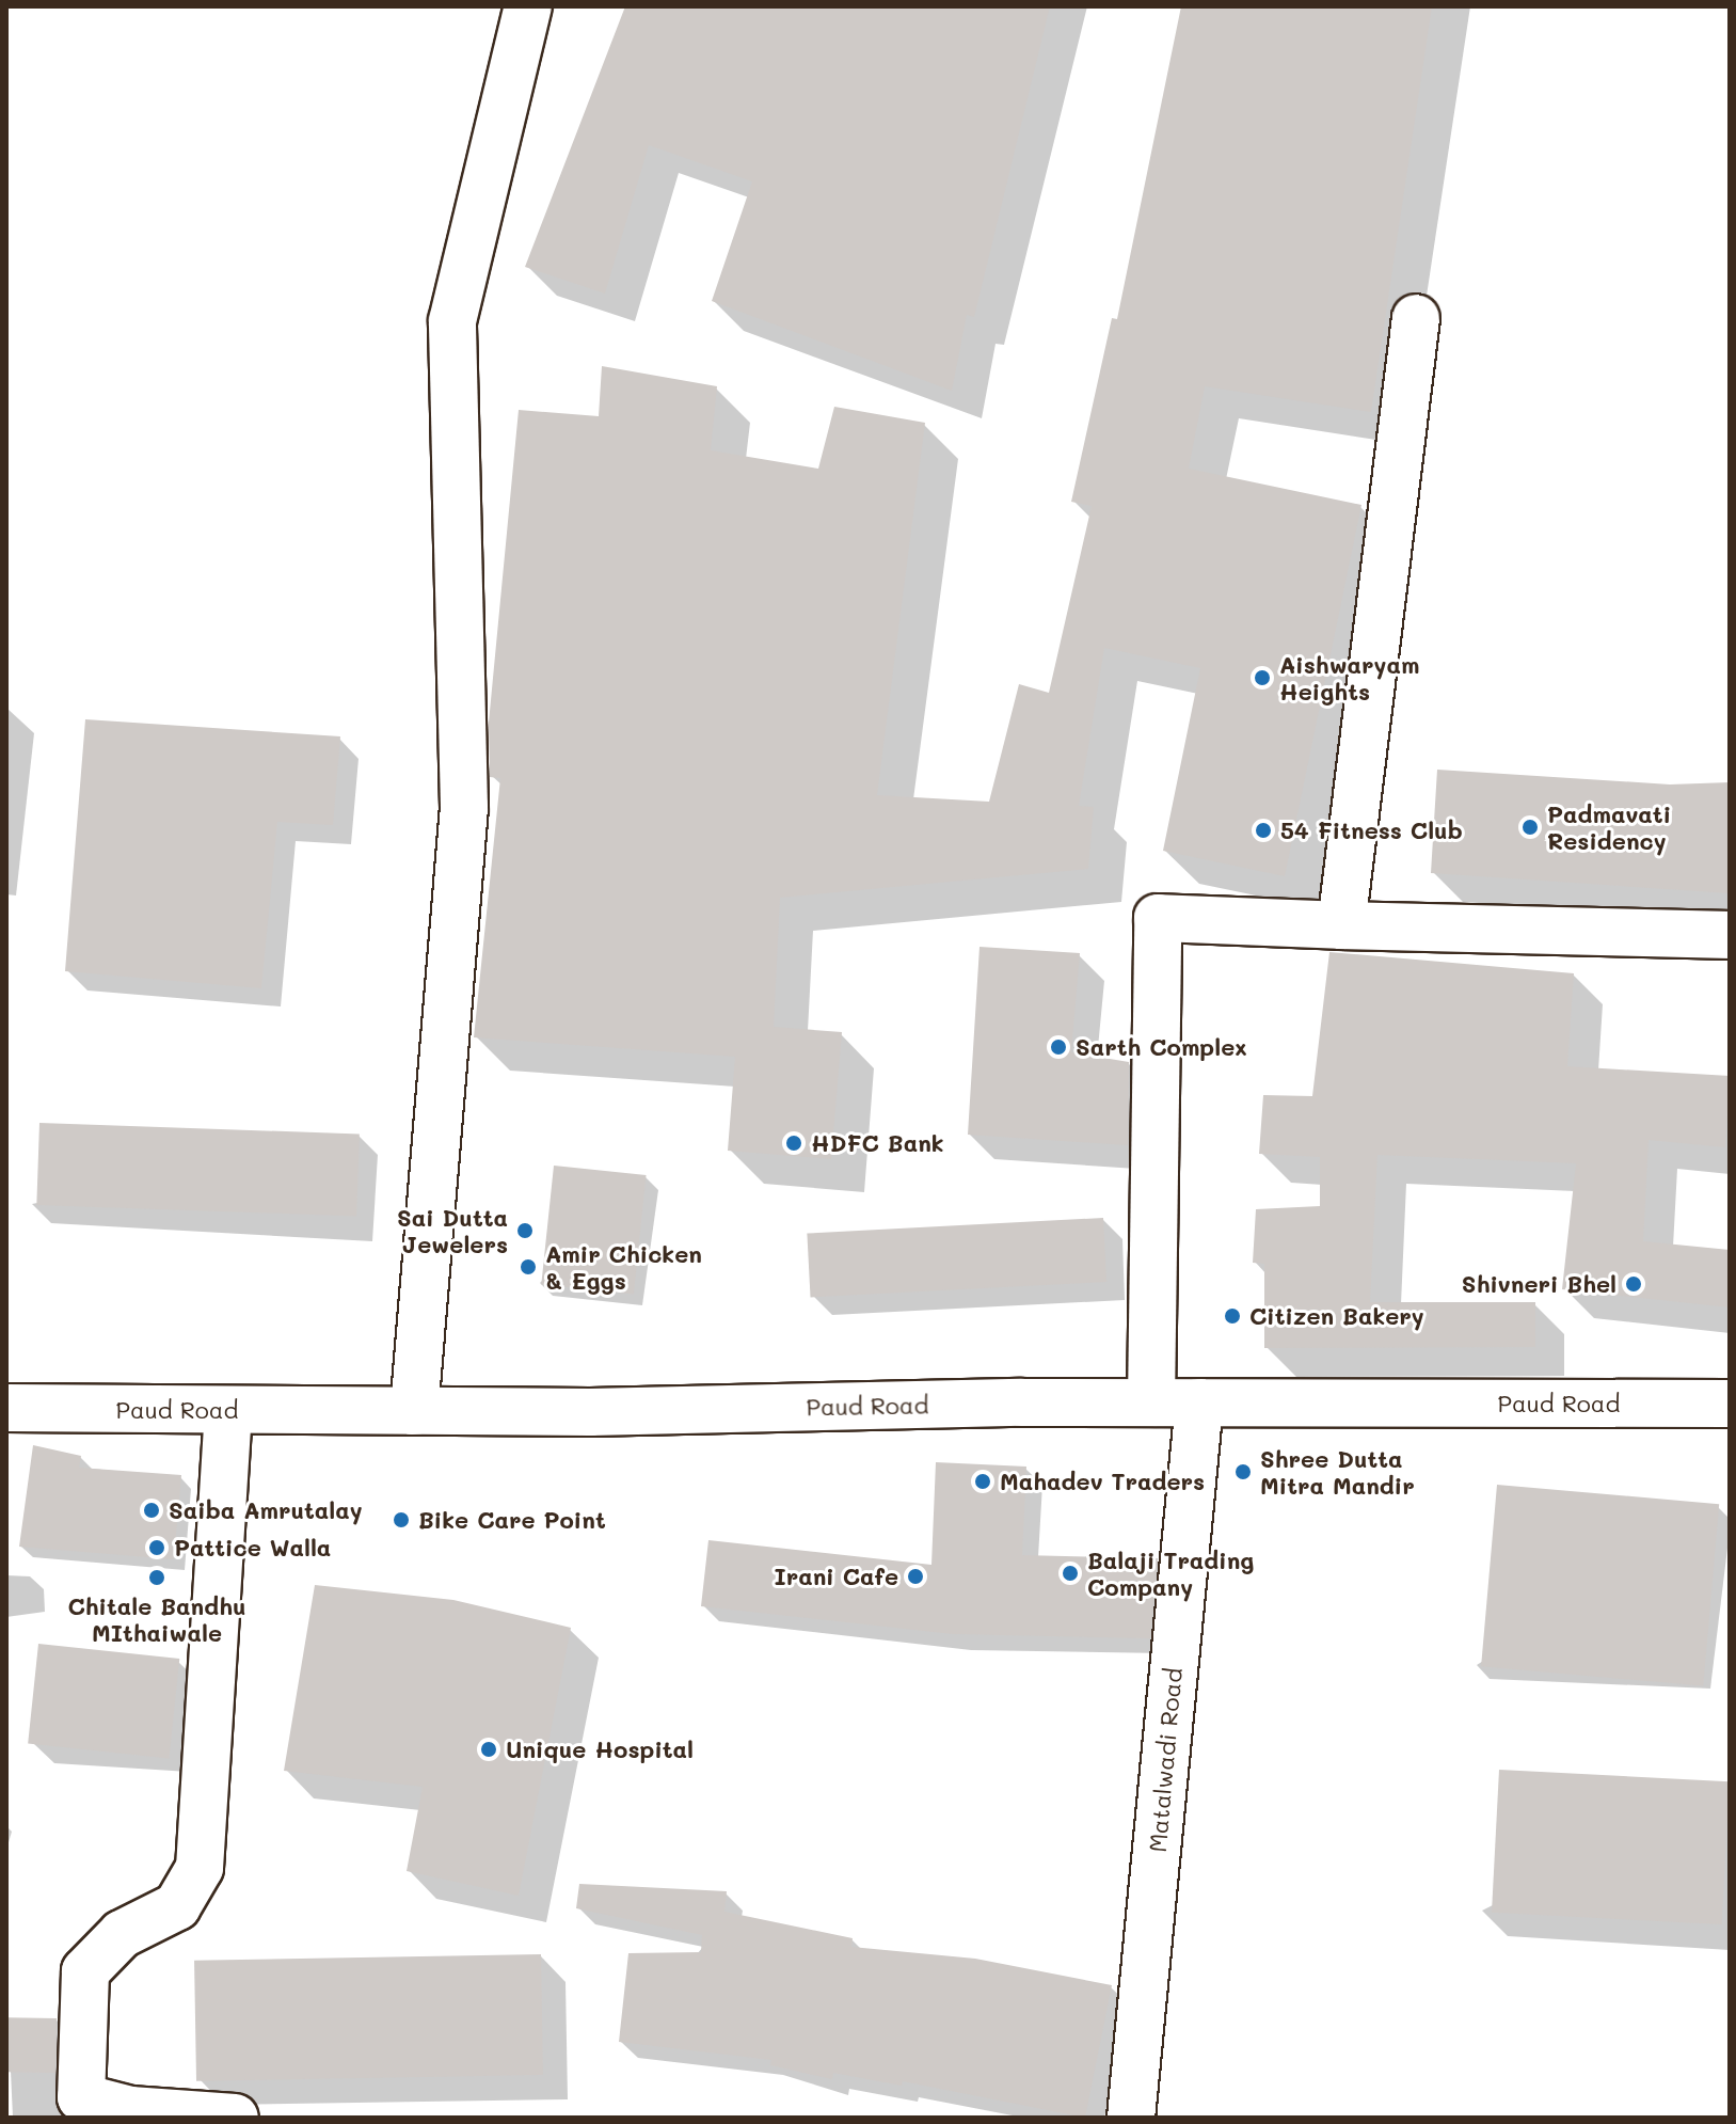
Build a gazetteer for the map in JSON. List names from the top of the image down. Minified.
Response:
{"streets":{"street":["Paud Road","Matalwadi Road"]},"crossings":[["Paud Road","Matalwadi Road"]],"places":["Aishwaryam Heights","Padmavati Residency","54 Fitness Club","Sarth Complex","HDFC Bank","Sai Dutta Jewelers","Amir Chicken & Eggs","Shivneri Bhel","Citizen Bakery","Shree Dutta Mitra Mandir","Mahadev Traders","Saiba Amrutalay","Bike Care Point","Pattice Walla","Balaji Trading Company","Irani Cafe","Chitale Bandhu MIthaiwale","Unique Hospital"]}
